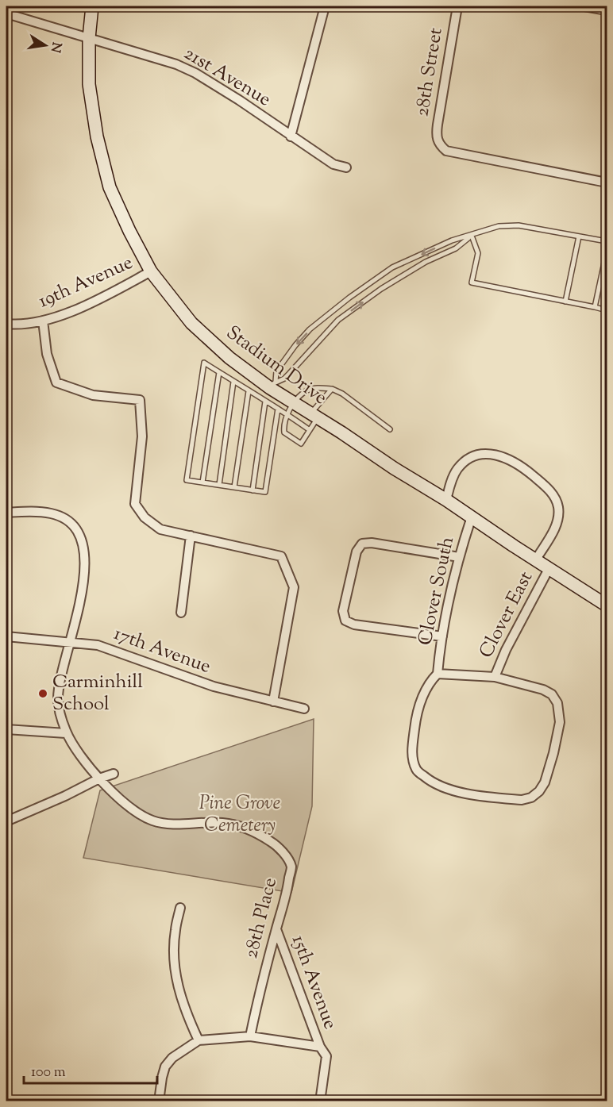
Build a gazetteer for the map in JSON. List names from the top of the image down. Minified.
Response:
{"streets":{"street":["28th Street","21st Avenue","19th Avenue","Stadium Drive","Clover South","Clover East","17th Avenue","28th Place","15th Avenue"]},"crossings":[["21st Avenue","Stadium Drive"],["19th Avenue","Stadium Drive"],["Stadium Drive","Clover South"],["Stadium Drive","Clover East"],["Clover South","Clover East"],["17th Avenue","28th Place"],["28th Place","15th Avenue"]],"parks":["Pine Grove Cemetery"],"places":["Carminhill School"],"scale_bar":"100 m","north":"right"}
